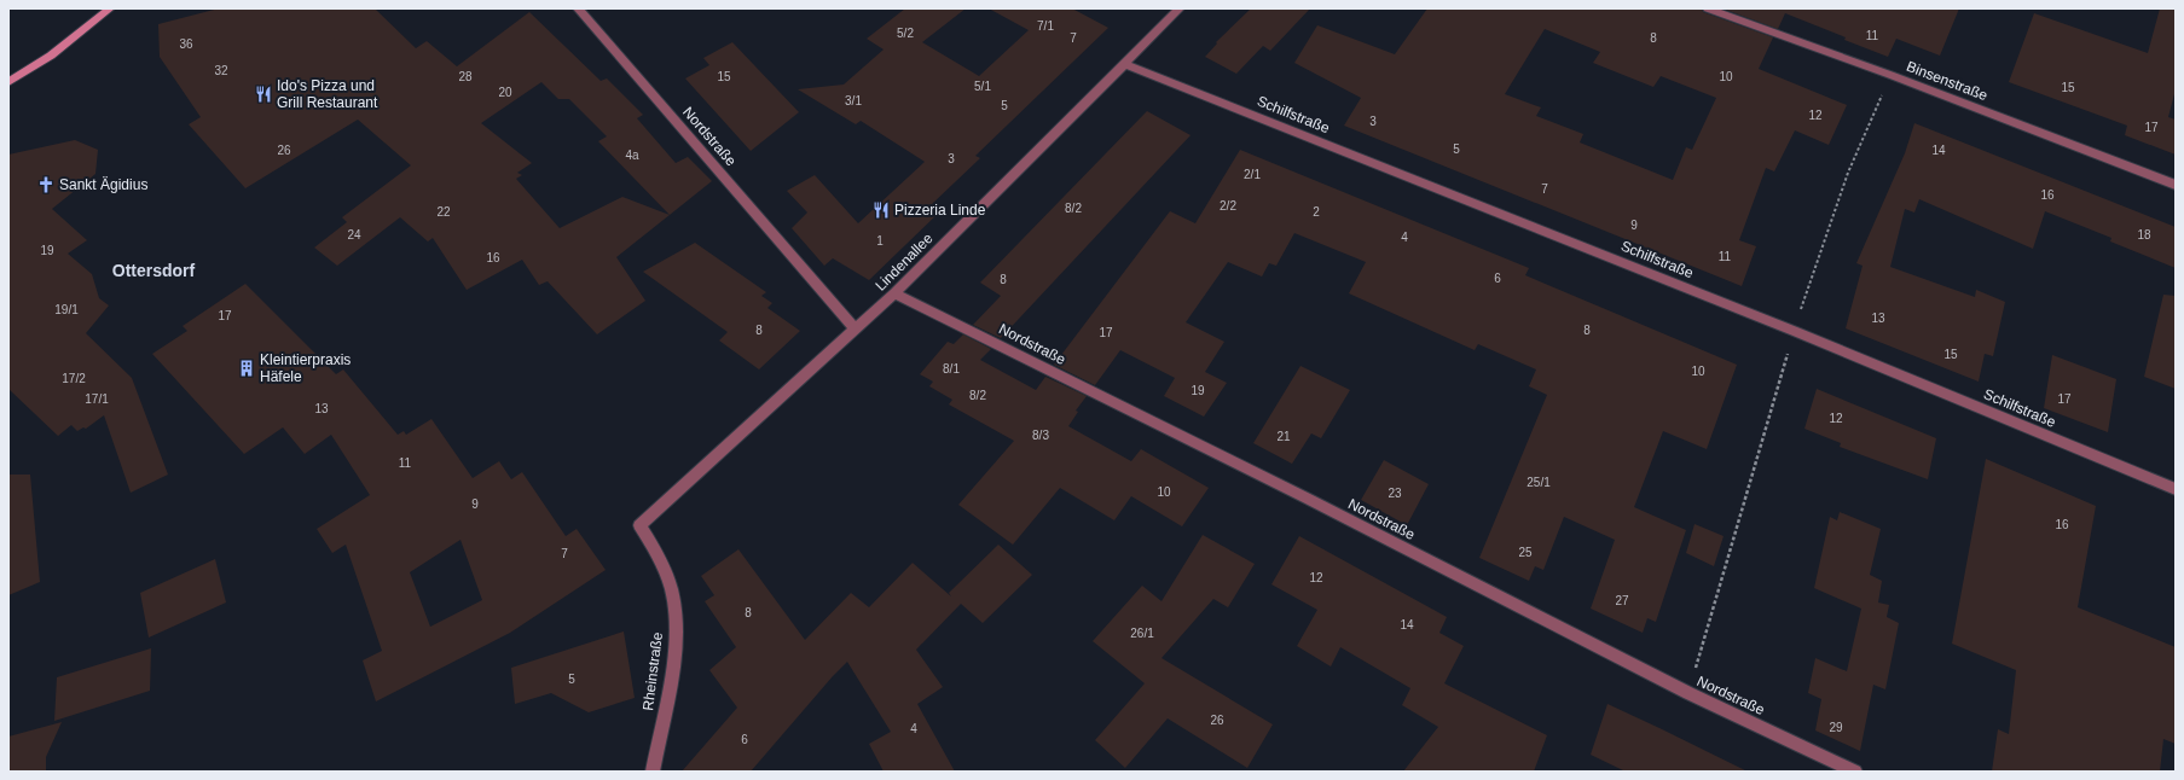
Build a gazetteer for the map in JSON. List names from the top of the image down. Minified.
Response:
{"streets":{"street":["Binsenstraße","Schilfstraße","Nordstraße","Lindenallee","Rheinstraße"]},"crossings":[["Schilfstraße","Lindenallee"],["Nordstraße","Lindenallee"],["Lindenallee","Rheinstraße"]],"districts":["Ottersdorf"],"places":{"restaurant":["Ido's Pizza und Grill Restaurant","Pizzeria Linde"],"church":["Sankt Ägidius"],"building":["Kleintierpraxis Häfele"]},"house_numbers":["7/1","5/2","11","7","8","36","32","28","15","10","5/1","15","20","3/1","5","12","3","17","5","26","14","4a","3","2/1","7","16","2/2","8/2","22","2","9","24","18","4","1","19","11","16","6","8","19/1","17","13","8","8","17","15","8/1","10","17/2","19","8/2","17/1","17","13","12","8/3","21","11","25/1","10","23","9","16","25","7","12","27","8","14","26/1","5","26","29","4","6"]}
